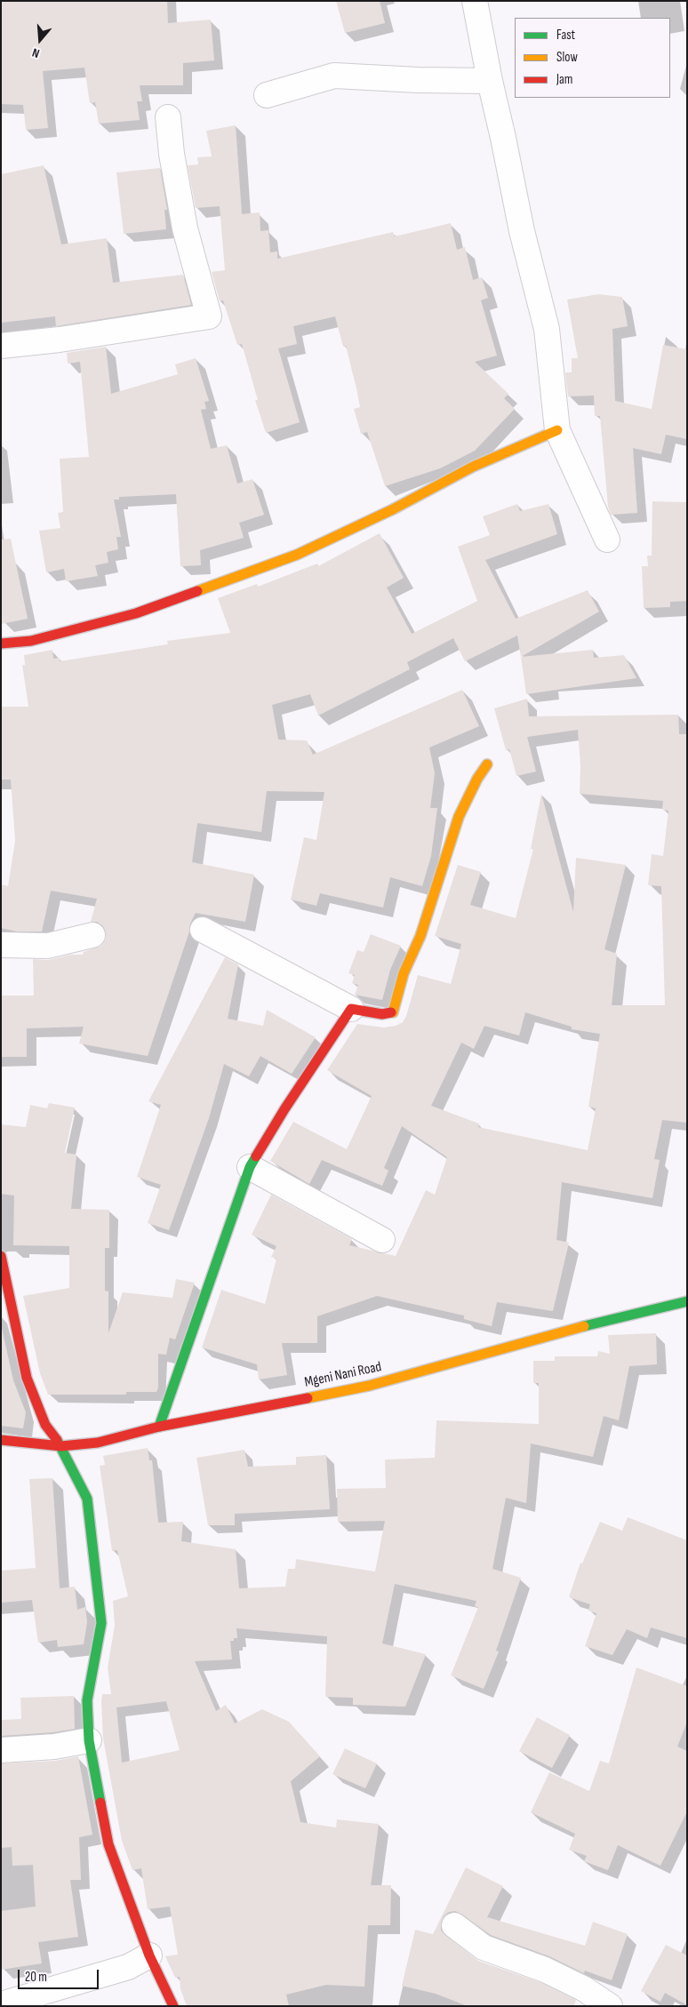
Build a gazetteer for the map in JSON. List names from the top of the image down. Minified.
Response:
{"streets":{"street":["Mgeni Nani Road"]},"legend":["Fast","Slow","Jam"],"scale_bar":"20 m","north":"bottom"}
